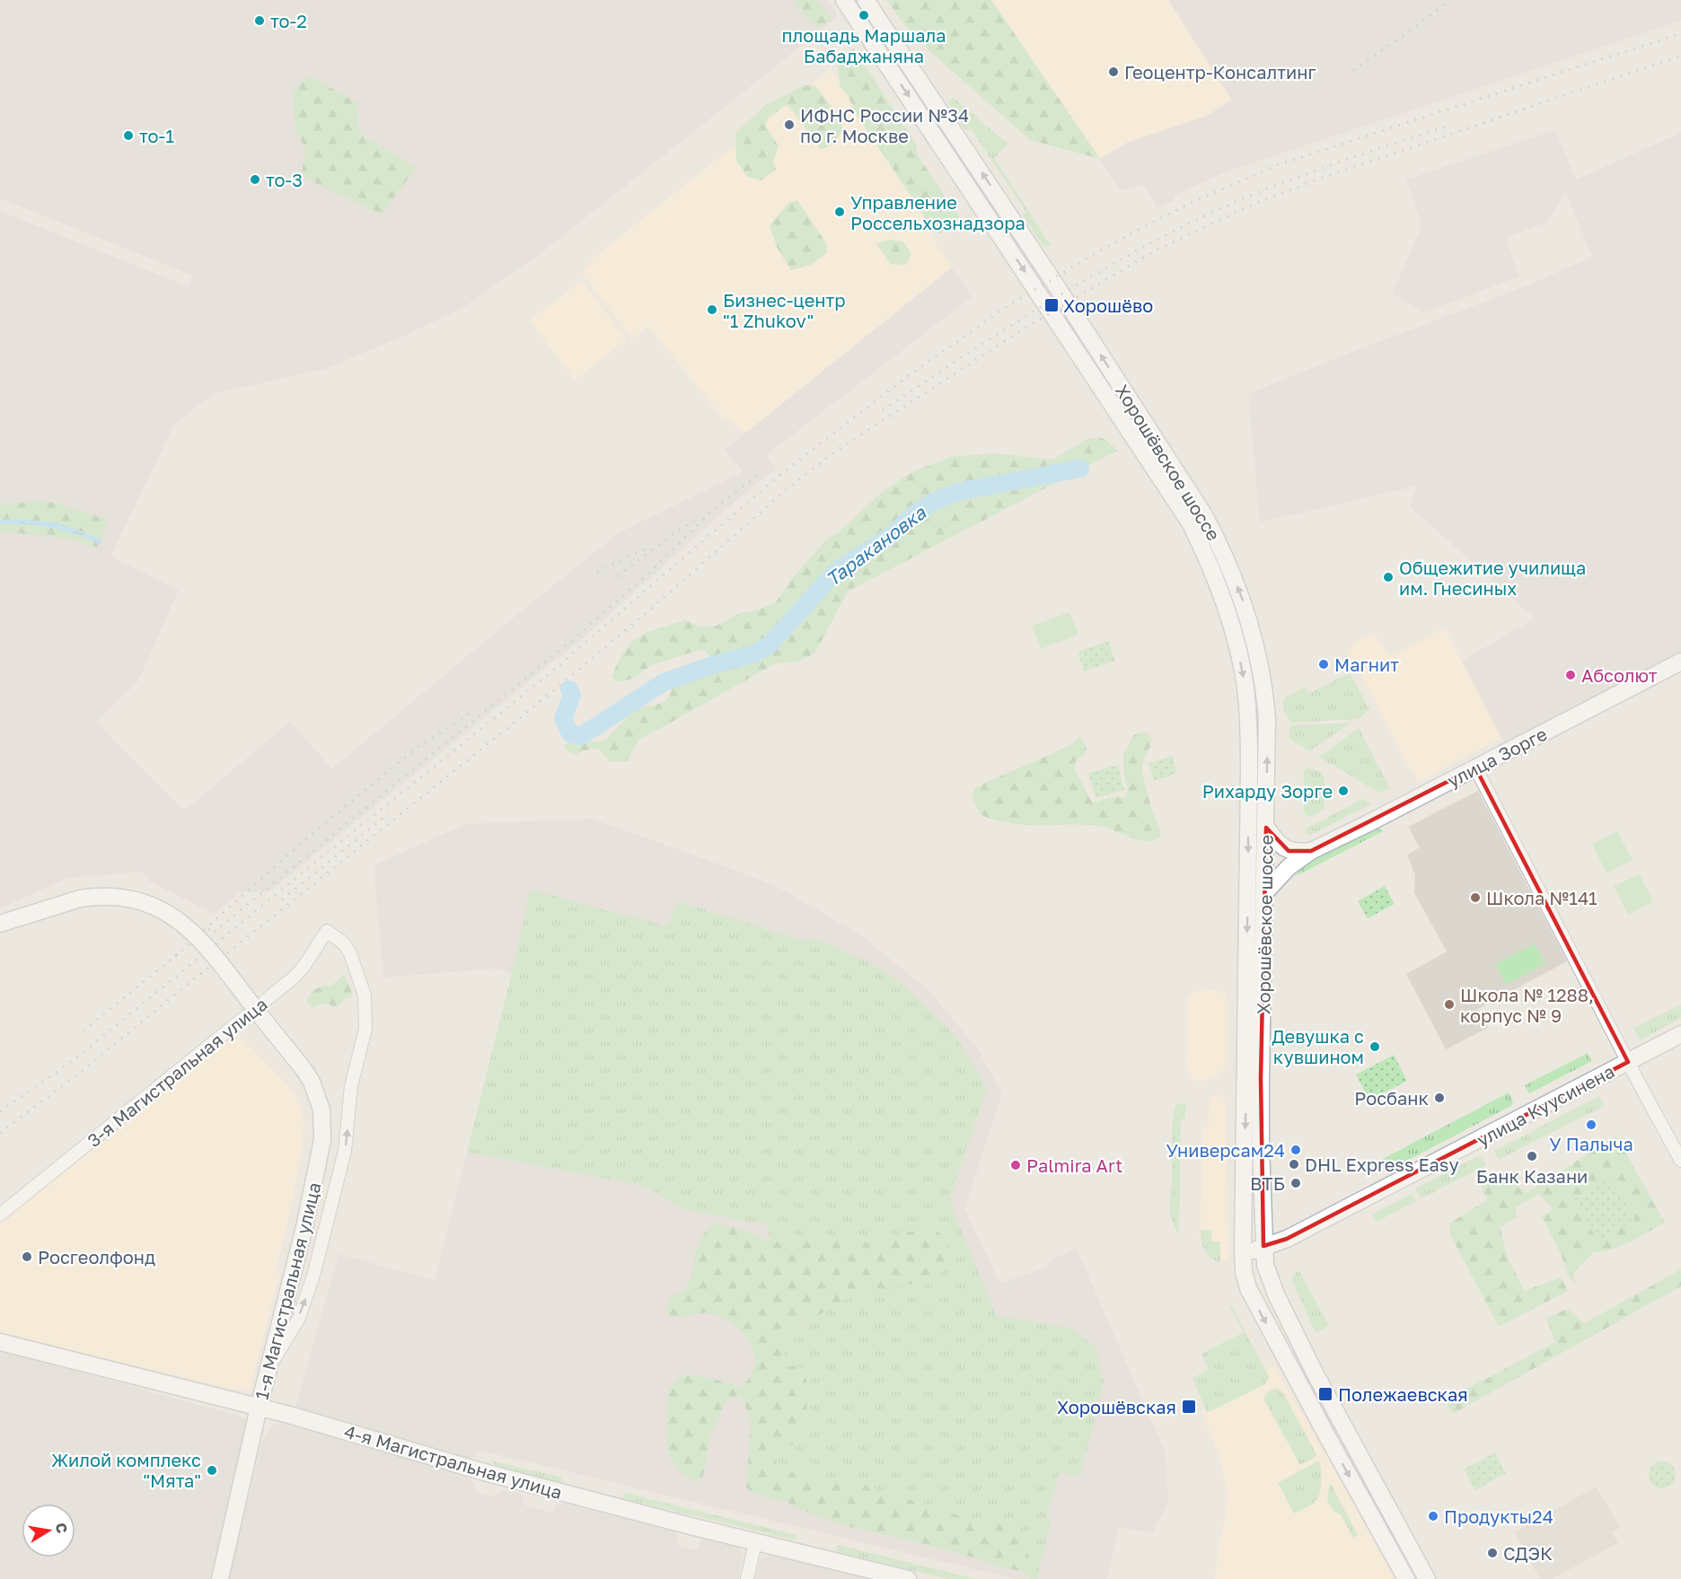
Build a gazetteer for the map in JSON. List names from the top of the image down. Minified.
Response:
{"streets":{"main road":["Хорошёвское шоссе","улица Зорге","улица Куусинена","1-я Магистральная улица","4-я Магистральная улица"],"street":["3-я Магистральная улица"]},"crossings":[["Хорошёвское шоссе","улица Зорге"],["Хорошёвское шоссе","улица Куусинена"],["3-я Магистральная улица","1-я Магистральная улица"],["1-я Магистральная улица","4-я Магистральная улица"]],"water":["Таракановка"],"places":{"other":["площадь Маршала Бабаджаняна","то-2","Геоцентр-Консалтинг","ИФНС России №34 по г. Москве","то-1","то-3","Управление Россельхознадзора","Бизнес-центр \"1 Zhukov\"","Общежитие училища им. Гнесиных","Магнит","Абсолют","Рихарду Зорге","Школа №141","Школа № 1288, корпус № 9","Девушка с кувшином","Росбанк","У Палыча","Универсам24","Банк Казани","DHL Express Easy","Palmira Art","ВТБ","Росгеолфонд","Жилой комплекс \"Мята\"","Продукты24","СДЭК"],"transit":["Хорошёво","Полежаевская","Хорошёвская"]},"north":"right"}
